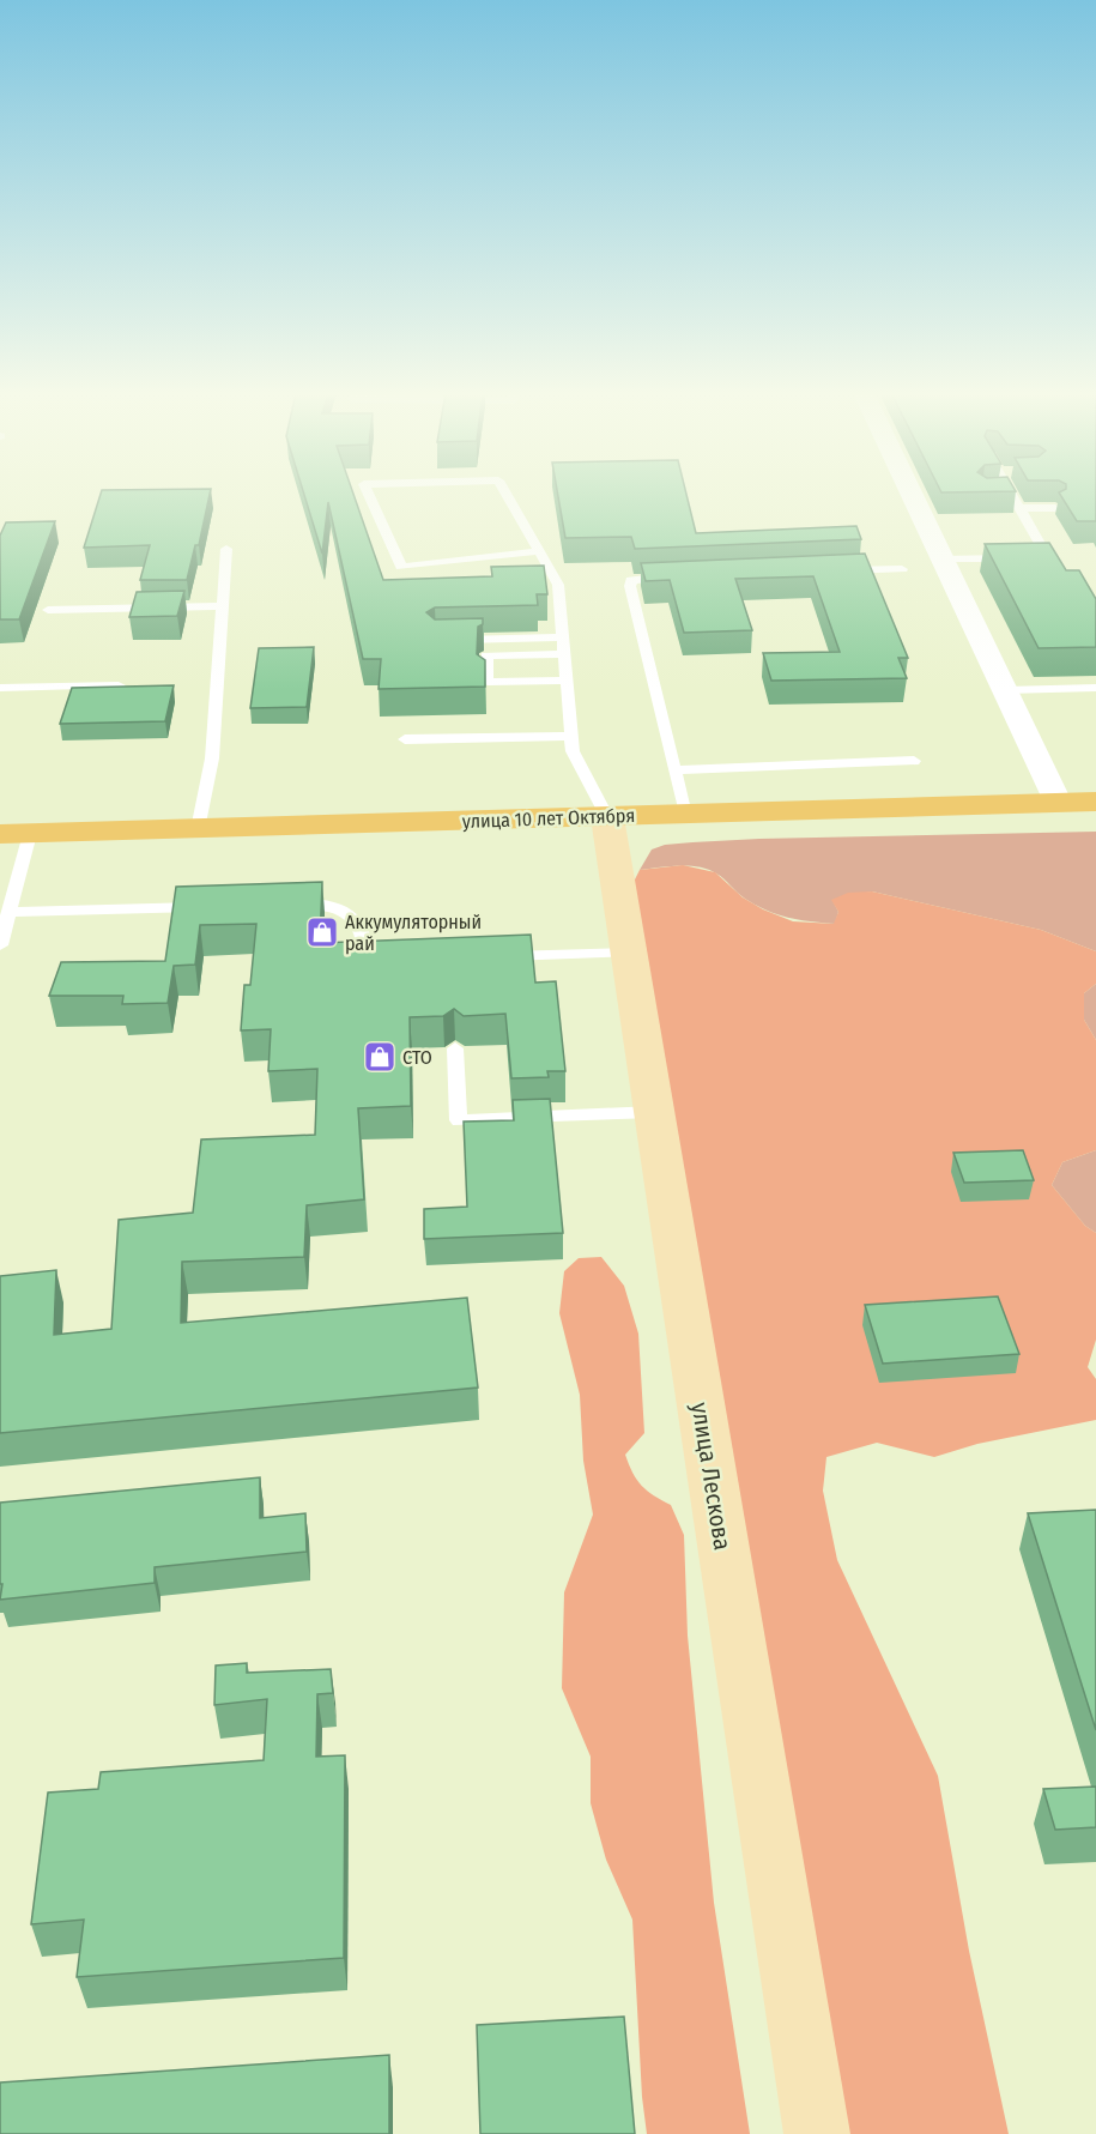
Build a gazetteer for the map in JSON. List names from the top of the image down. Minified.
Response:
{"streets":{"main road":["улица 10 лет Октября","улица Лескова"]},"crossings":[["улица 10 лет Октября","улица Лескова"]],"places":{"shop":["Аккумуляторный рай","СТО"]}}
